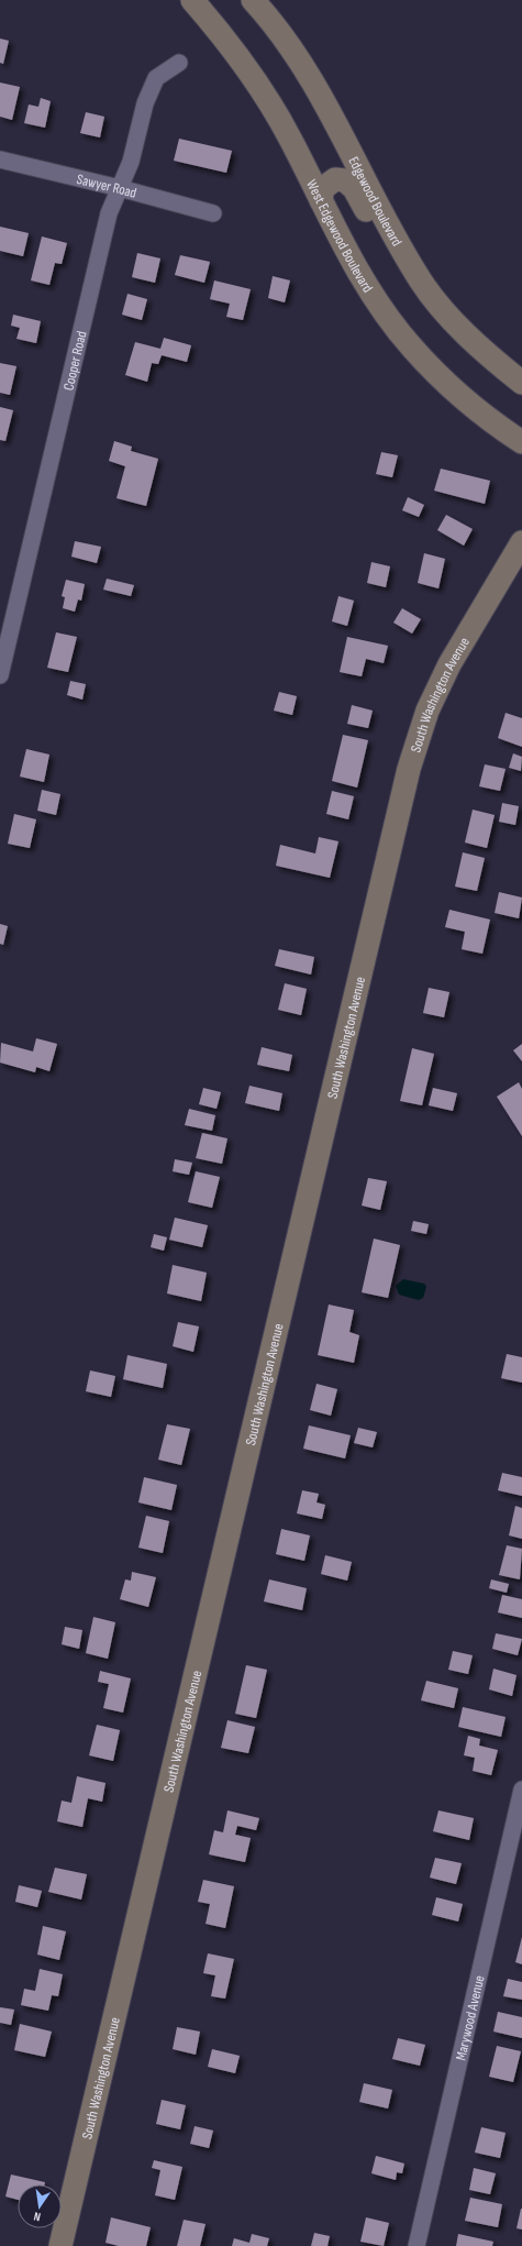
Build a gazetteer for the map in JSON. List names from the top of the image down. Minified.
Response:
{"streets":{"street":["Sawyer Road","Edgewood Boulevard","West Edgewood Boulevard","Cooper Road","South Washington Avenue","Marywood Avenue"]},"crossings":[["Sawyer Road","Cooper Road"]],"north":"bottom"}
